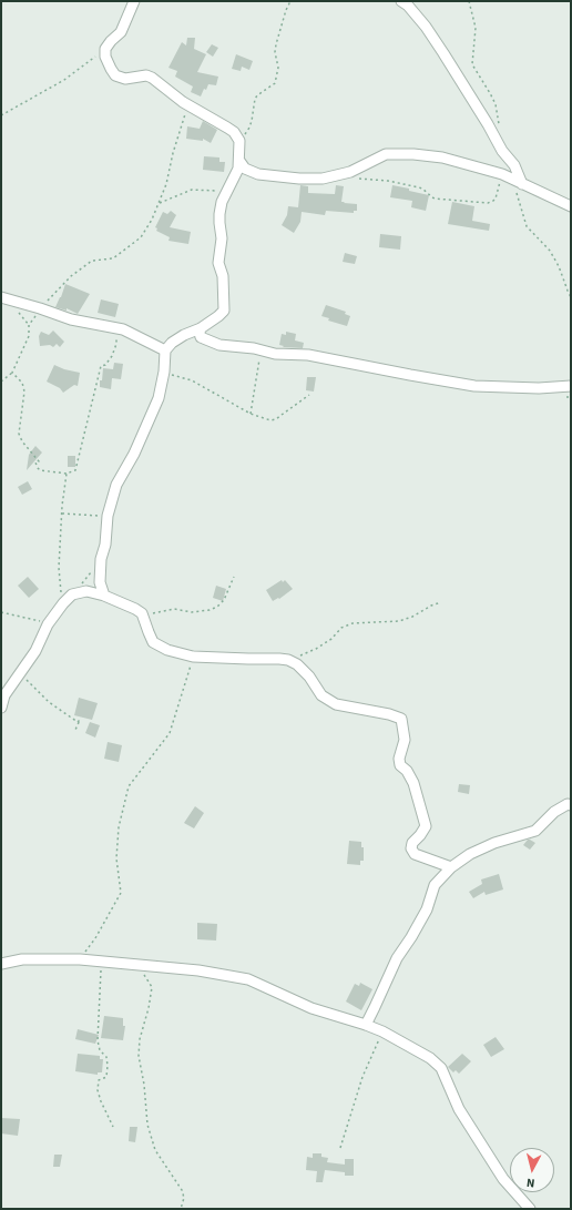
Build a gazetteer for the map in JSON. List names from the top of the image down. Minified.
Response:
{"north":"bottom"}
